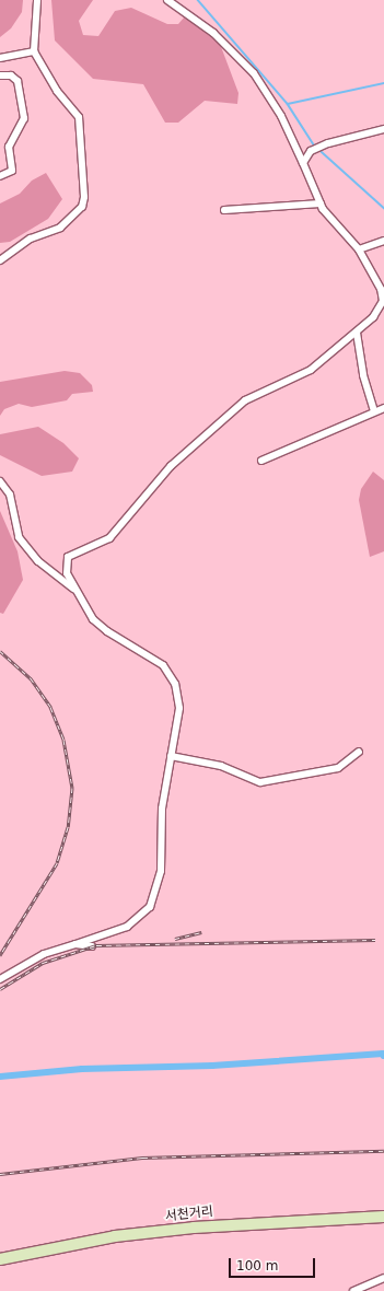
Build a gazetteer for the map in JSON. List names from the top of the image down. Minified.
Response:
{"streets":{"main road":["서천거리"]},"scale_bar":"100 m"}
